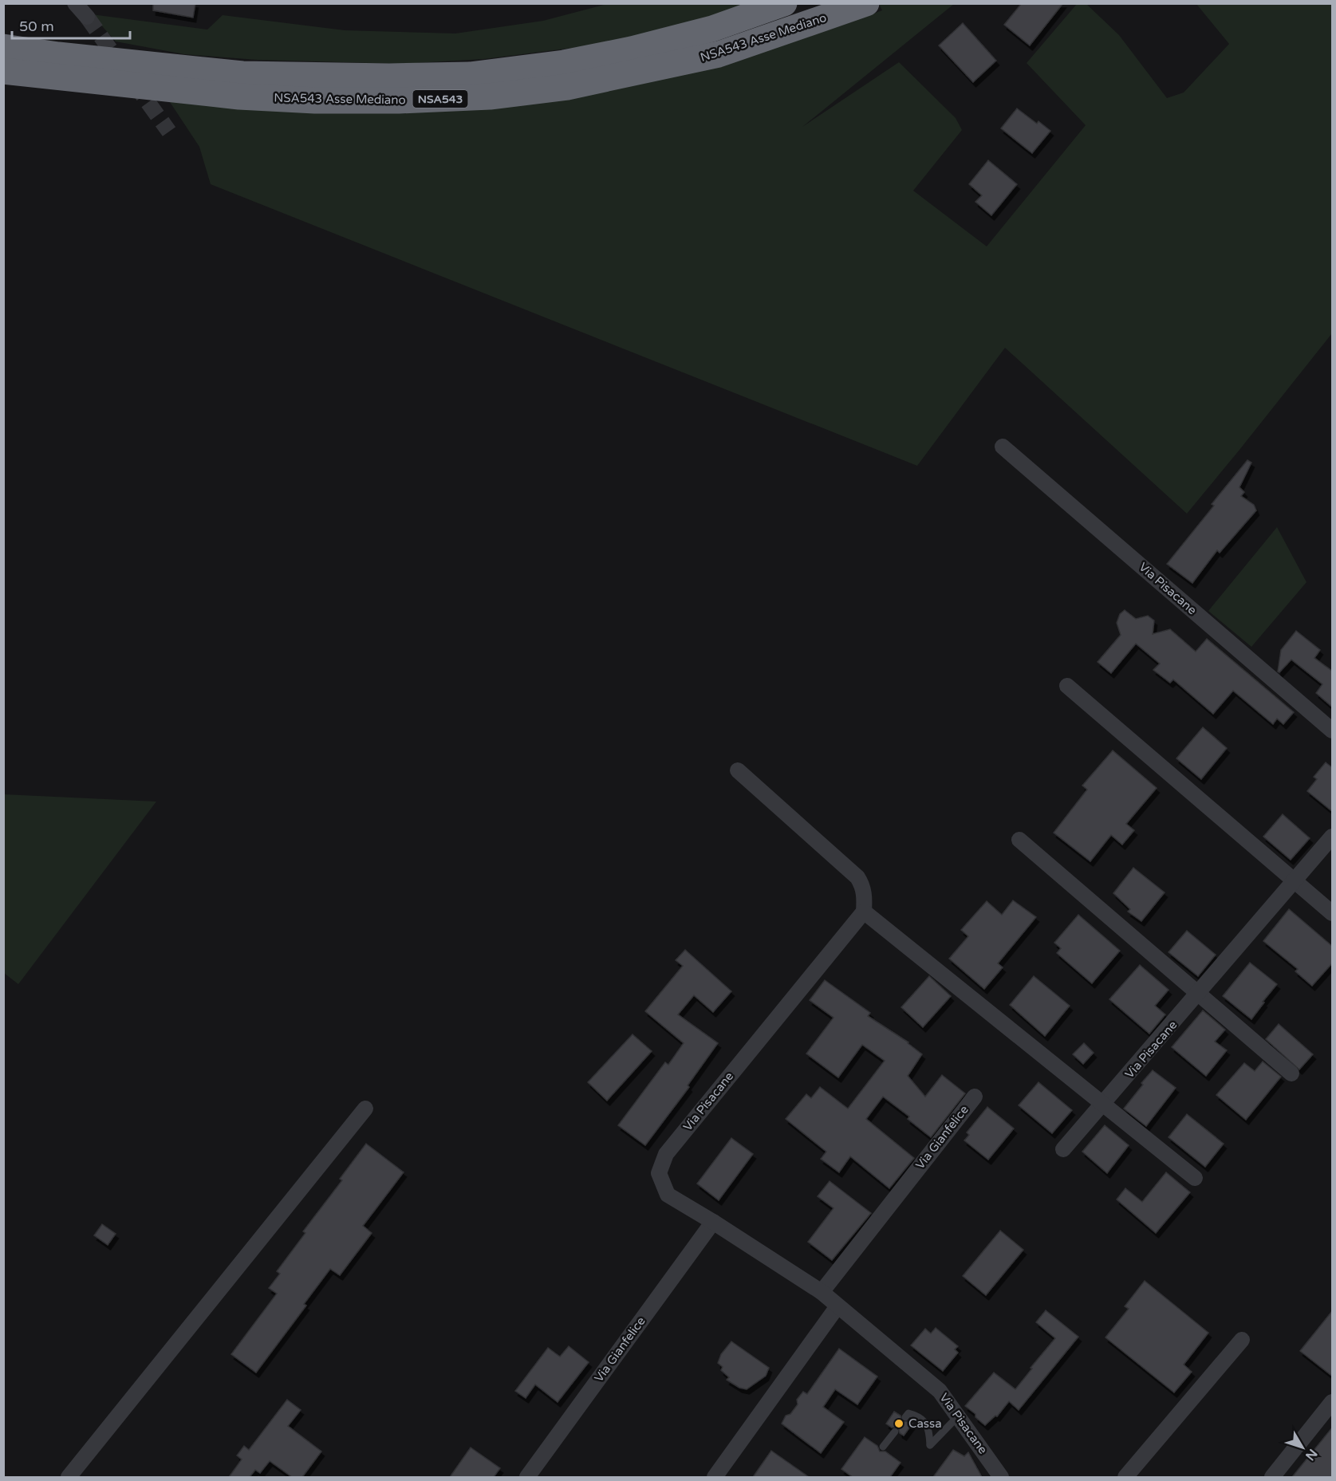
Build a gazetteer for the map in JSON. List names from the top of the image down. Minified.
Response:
{"streets":{"highway":["NSA543 Asse Mediano","NSA543"],"street":["Via Pisacane","Via Gianfelice"]},"crossings":[["Via Pisacane","Via Gianfelice"]],"places":["Cassa"],"scale_bar":"50 m","north":"bottom right"}
